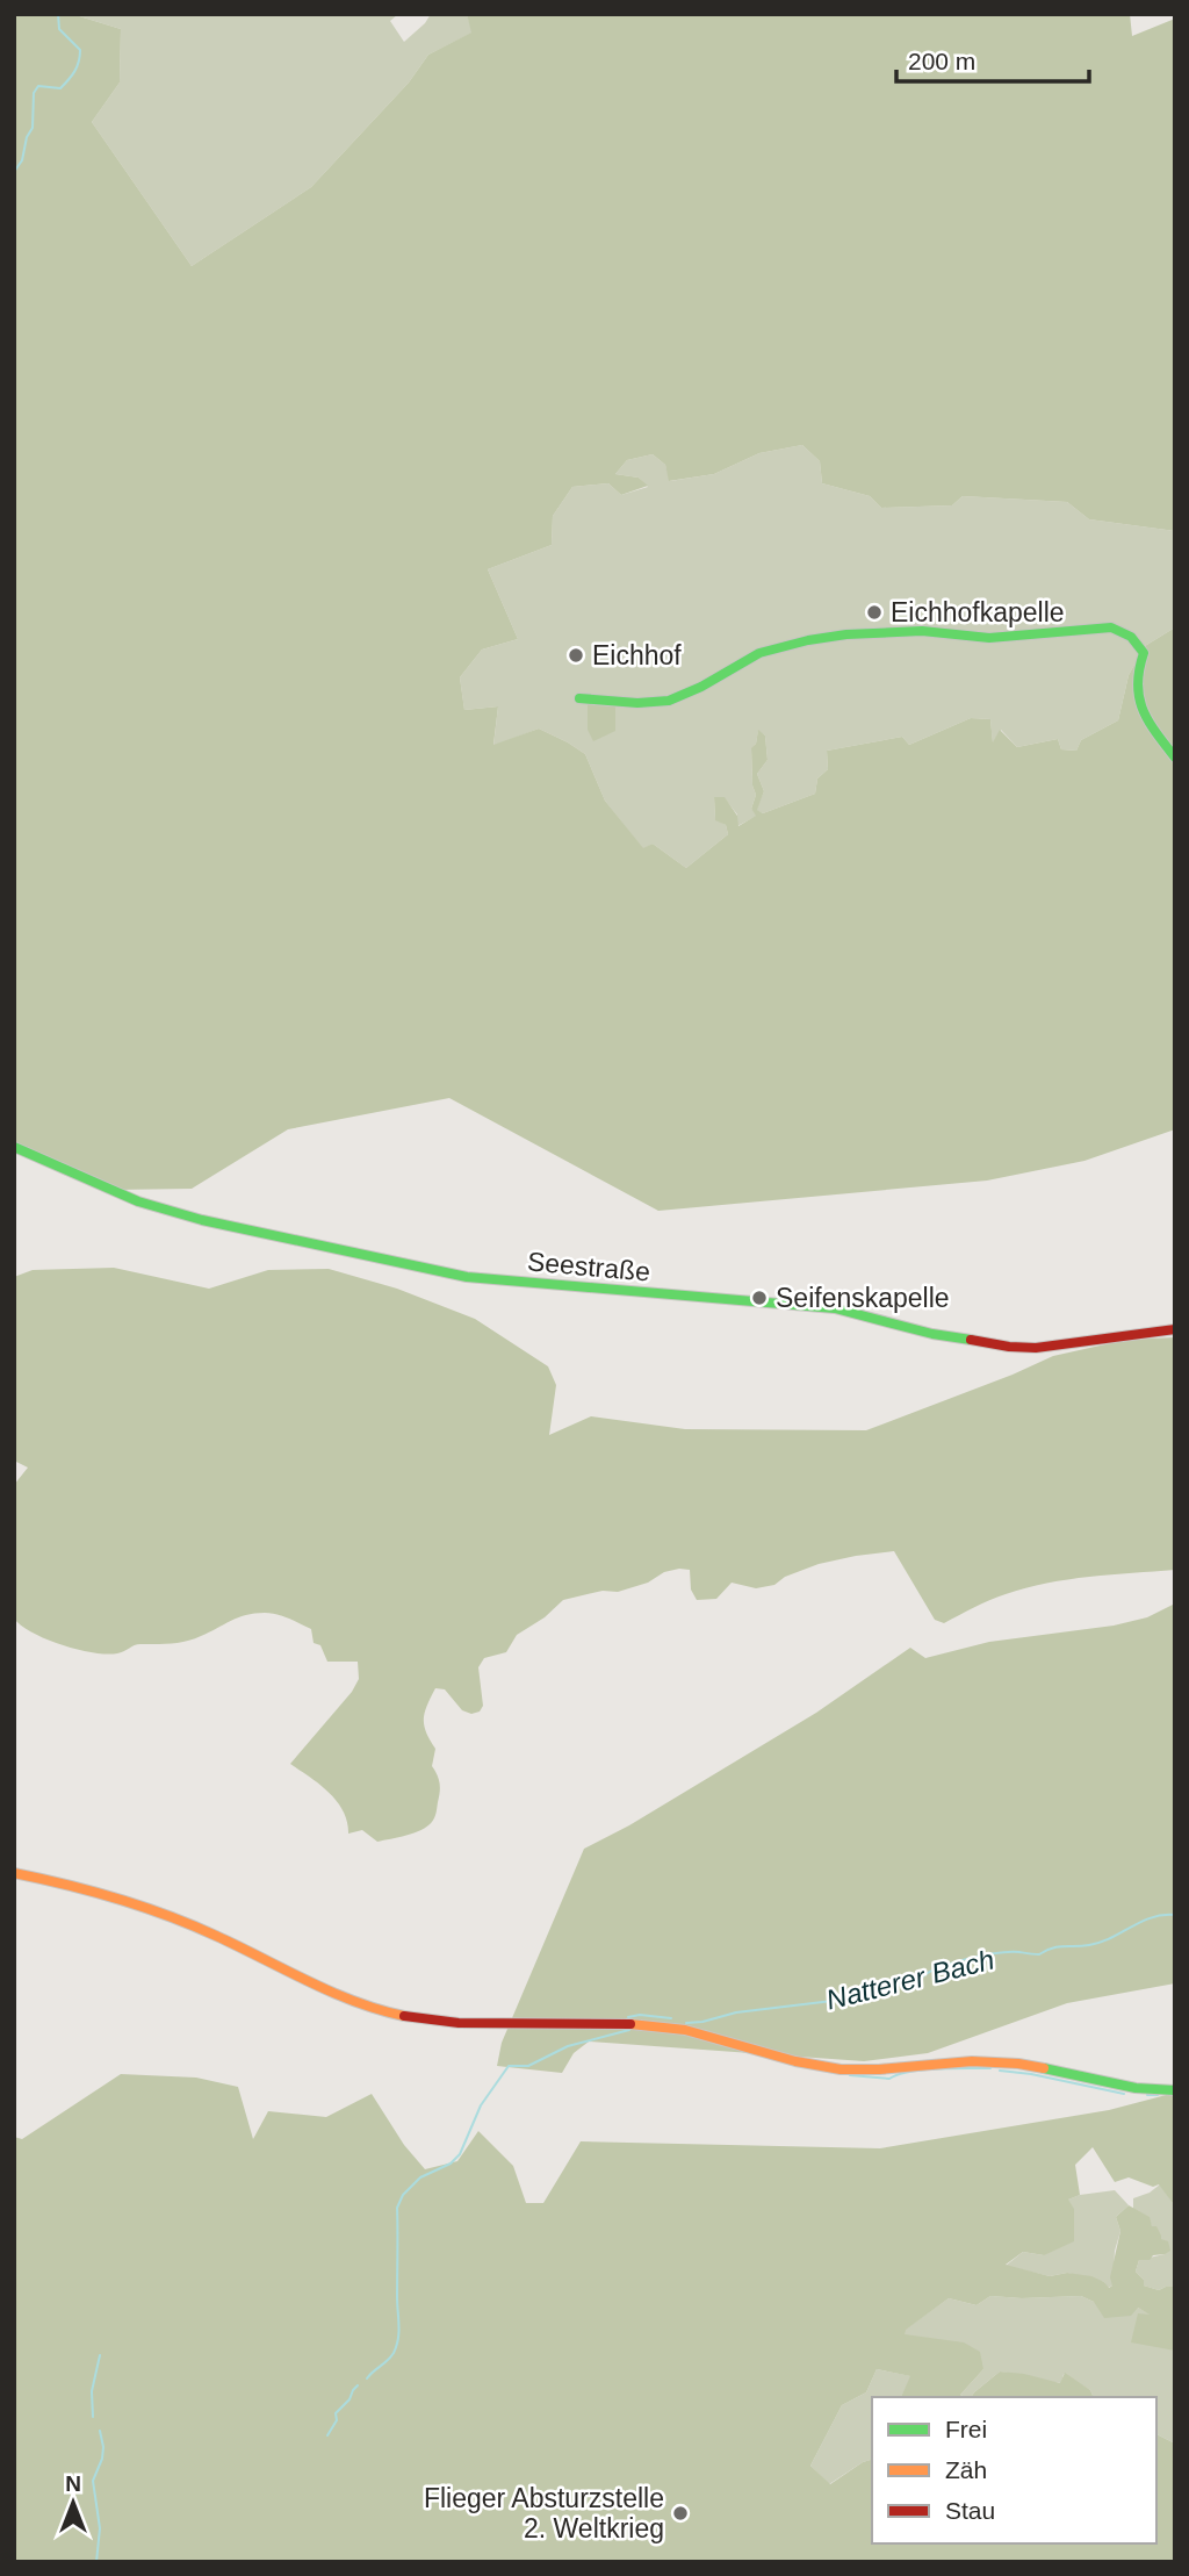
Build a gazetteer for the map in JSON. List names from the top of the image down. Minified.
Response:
{"streets":{"street":["Seestraße"]},"water":["Natterer Bach"],"places":["Eichhofkapelle","Eichhof","Seifenskapelle","Flieger Absturzstelle 2. Weltkrieg"],"legend":["Frei","Zäh","Stau"],"scale_bar":"200 m","north":"top"}
